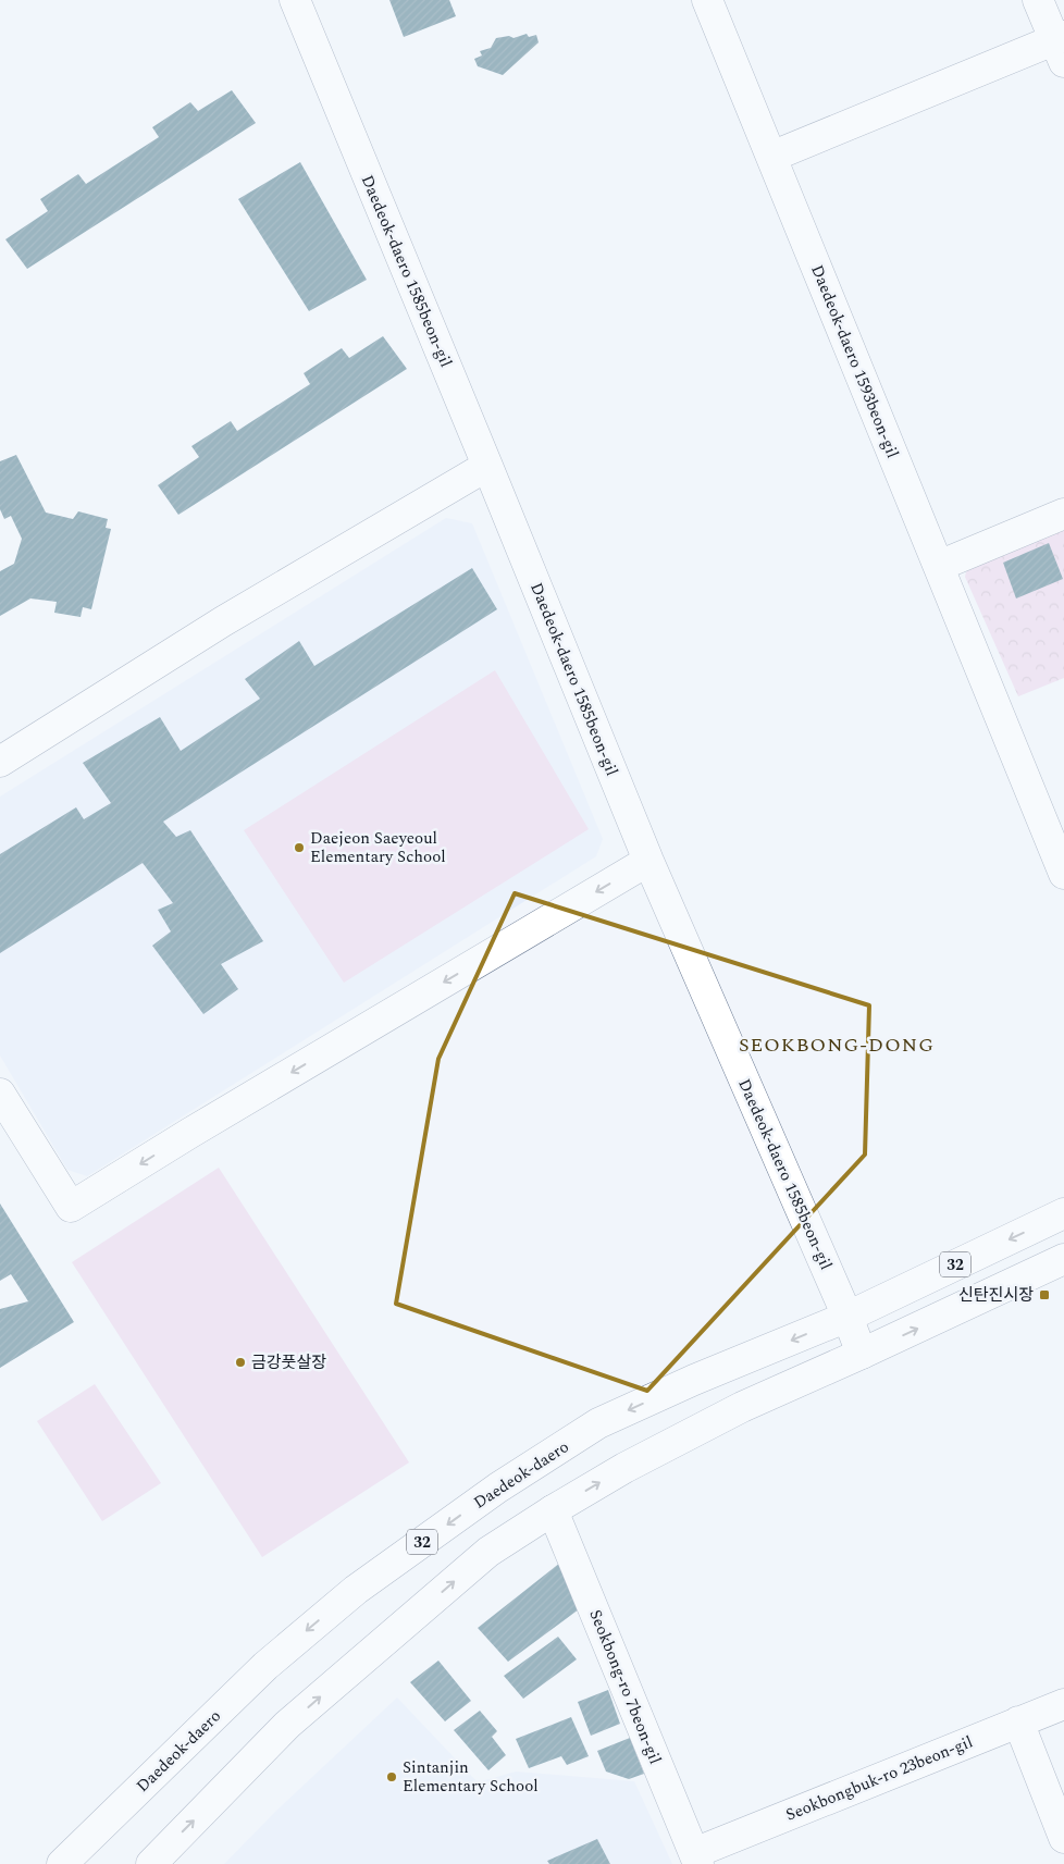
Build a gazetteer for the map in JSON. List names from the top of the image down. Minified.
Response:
{"streets":{"street":["Daedeok-daero 1585beon-gil","Daedeok-daero 1593beon-gil","32","Daedeok-daero","Seokbong-ro 7beon-gil","Seokbongbuk-ro 23beon-gil"]},"crossings":[["Daedeok-daero 1585beon-gil","Daedeok-daero"],["Seokbong-ro 7beon-gil","Seokbongbuk-ro 23beon-gil"]],"districts":["SEOKBONG-DONG"],"places":{"other":["Daejeon Saeyeoul Elementary School","금강풋살장","Sintanjin Elementary School"],"transit":["신탄진시장"]}}
